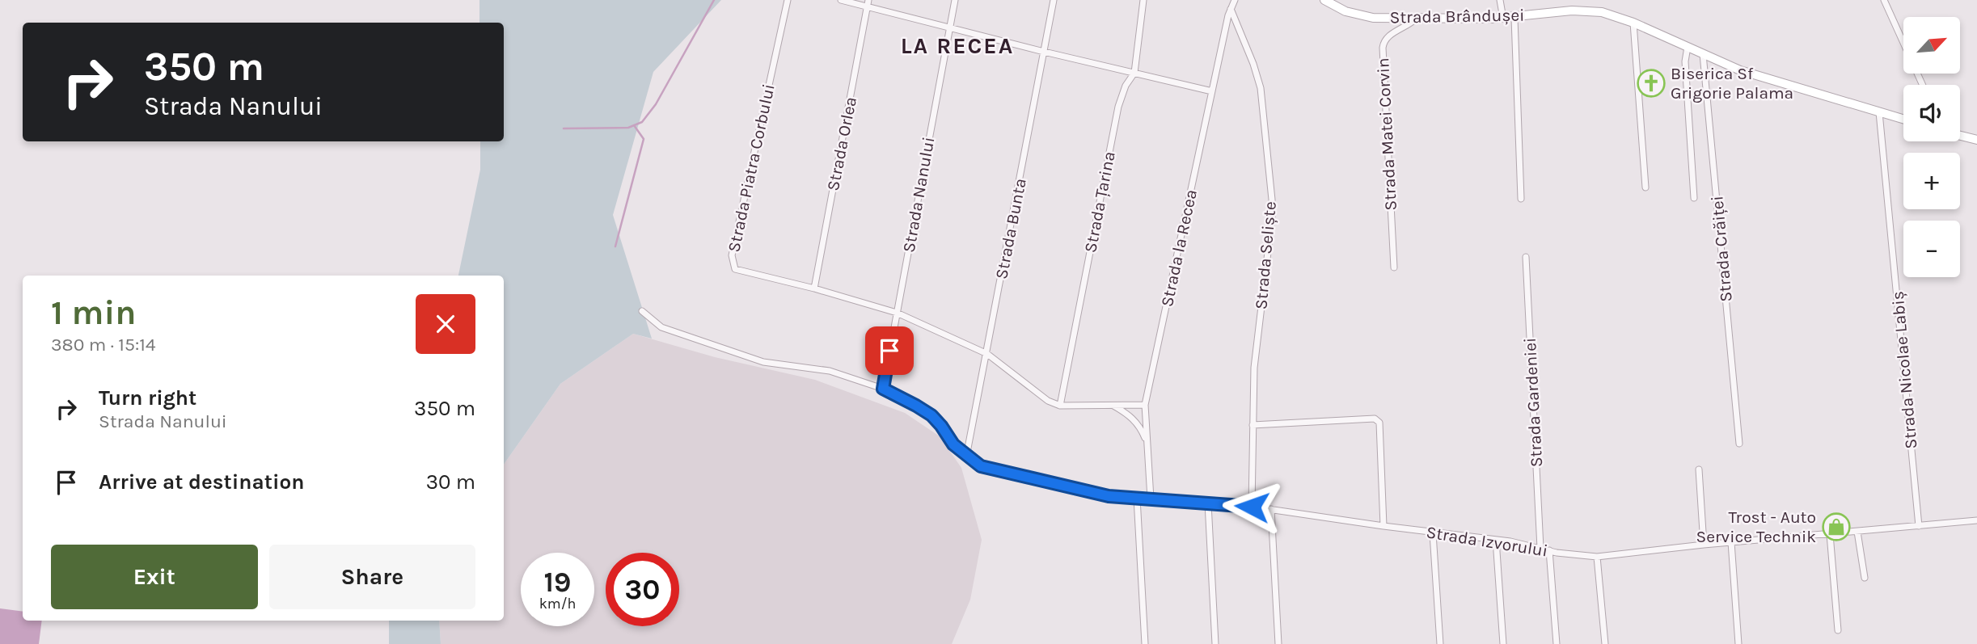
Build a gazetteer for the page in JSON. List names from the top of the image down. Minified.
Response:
{"streets":{"main road":["Strada Brândușei"],"street":["Strada Matei Corvin","Strada Orlea","Strada Piatra Corbului","Strada Nanului","Strada Țarina","Strada Bunta","Strada la Recea","Strada Crăiței","Strada Seliște","Strada Nicolae Labiș","Strada Gardeniei","Strada Izvorului"]},"crossings":[["Strada Brândușei","Strada Matei Corvin"],["Strada Brândușei","Strada Crăiței"],["Strada Brândușei","Strada Nicolae Labiș"],["Strada Orlea","Strada Piatra Corbului"],["Strada Piatra Corbului","Strada Nanului"],["Strada Piatra Corbului","Strada Țarina"],["Strada Piatra Corbului","Strada Bunta"],["Strada Nanului","Strada Izvorului"],["Strada Bunta","Strada Izvorului"],["Strada la Recea","Strada Seliște"],["Strada la Recea","Strada Izvorului"],["Strada Seliște","Strada Izvorului"],["Strada Nicolae Labiș","Strada Izvorului"],["Strada Gardeniei","Strada Izvorului"]],"districts":["LA RECEA"],"places":{"church":["Biserica Sf Grigorie Palama"],"shop":["Trost - Auto Service Technik"]},"north":"top right","page":{"map_buttons":["+","−"],"turn":["350 m","Strada Nanului"],"heading":["1 min","380 m · 15:14"],"list":[{"name":"Turn right","note":"Strada Nanului","value":"350 m"},{"name":"Arrive at destination","value":"30 m"}],"buttons":["Exit","Share"],"speed":"19 km/h","limit":"30"}}
